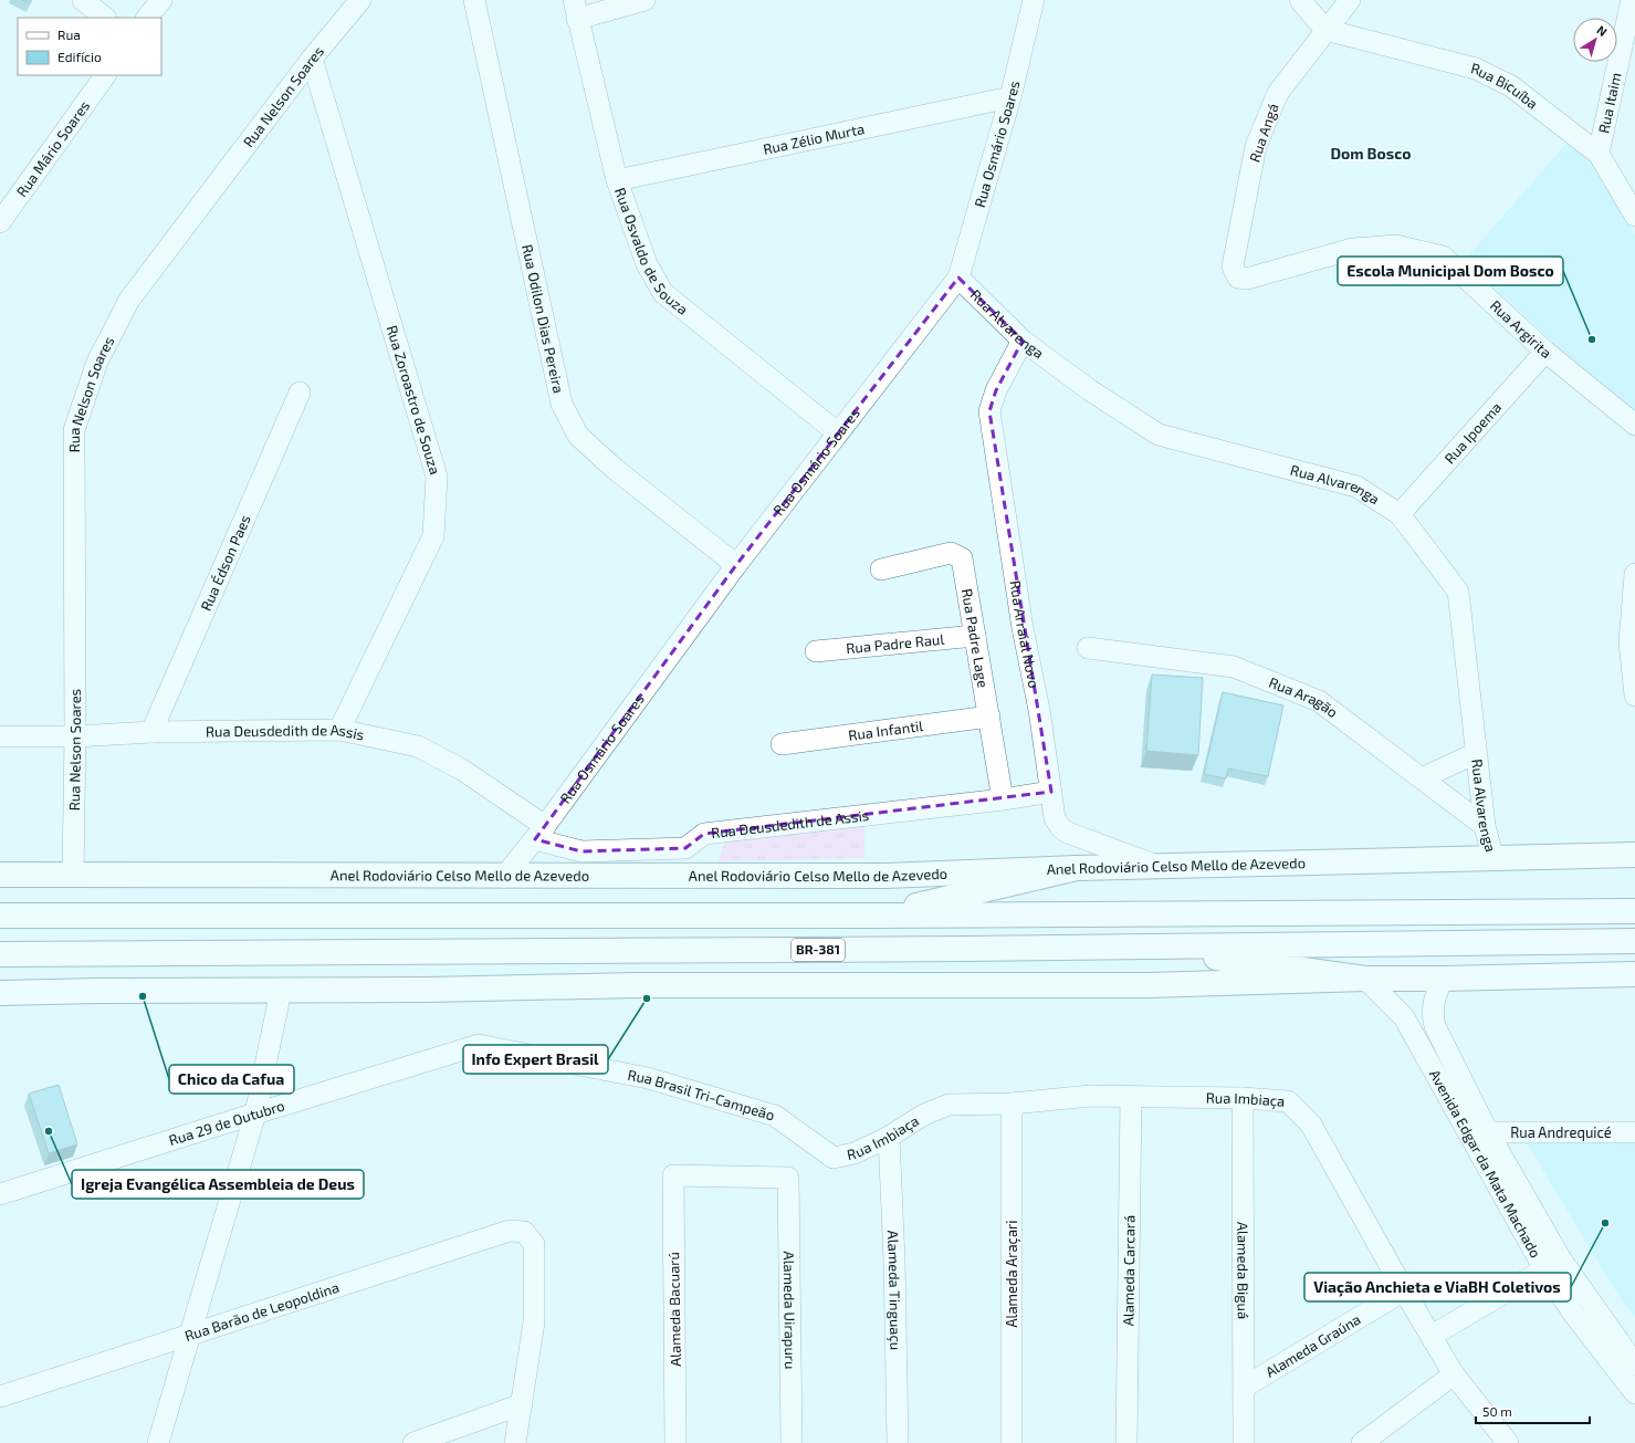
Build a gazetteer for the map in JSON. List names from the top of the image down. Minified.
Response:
{"streets":{"main road":["Anel Rodoviário Celso Mello de Azevedo","BR-381"],"street":["Rua Bicuíba","Rua Nelson Soares","Rua Itaim","Rua Angá","Rua Zélio Murta","Rua Osmário Soares","Rua Mário Soares","Rua Osvaldo de Souza","Rua Odilon Dias Pereira","Rua Alvarenga","Rua Argirita","Rua Zoroastro de Souza","Rua Ipoema","Rua Édson Paes","Rua Arraial Novo","Rua Padre Lage","Rua Padre Raul","Rua Aragão","Rua Infantil","Rua Deusdedith de Assis","Rua Brasil Tri-Campeão","Rua Imbiaça","Rua 29 de Outubro","Rua Andrequicé","Avenida Edgar da Mata Machado","Alameda Carcará","Alameda Biguá","Alameda Araçari","Alameda Tinguaçu","Alameda Bacuarú","Alameda Uirapuru","Rua Barão de Leopoldina","Alameda Graúna"]},"crossings":[["Rua Bicuíba","Rua Itaim"],["Rua Bicuíba","Rua Angá"],["Rua Nelson Soares","Rua Zoroastro de Souza"],["Rua Nelson Soares","Rua Deusdedith de Assis"],["Rua Nelson Soares","Anel Rodoviário Celso Mello de Azevedo"],["Rua Angá","Rua Argirita"],["Rua Zélio Murta","Rua Osmário Soares"],["Rua Zélio Murta","Rua Osvaldo de Souza"],["Rua Osmário Soares","Rua Osvaldo de Souza"],["Rua Osmário Soares","Rua Odilon Dias Pereira"],["Rua Osmário Soares","Rua Alvarenga"],["Rua Osmário Soares","Rua Deusdedith de Assis"],["Rua Osmário Soares","Anel Rodoviário Celso Mello de Azevedo"],["Rua Alvarenga","Rua Ipoema"],["Rua Alvarenga","Rua Arraial Novo"],["Rua Alvarenga","Rua Aragão"],["Rua Alvarenga","Anel Rodoviário Celso Mello de Azevedo"],["Rua Argirita","Rua Ipoema"],["Rua Zoroastro de Souza","Rua Deusdedith de Assis"],["Rua Édson Paes","Rua Deusdedith de Assis"],["Rua Arraial Novo","Rua Deusdedith de Assis"],["Rua Arraial Novo","Anel Rodoviário Celso Mello de Azevedo"],["Rua Padre Lage","Rua Padre Raul"],["Rua Padre Lage","Rua Infantil"],["Rua Padre Lage","Rua Deusdedith de Assis"],["Rua Brasil Tri-Campeão","Rua Imbiaça"],["Rua Brasil Tri-Campeão","Rua 29 de Outubro"],["Rua Imbiaça","Alameda Carcará"],["Rua Imbiaça","Alameda Biguá"],["Rua Imbiaça","Alameda Araçari"],["Rua Imbiaça","Alameda Tinguaçu"],["Rua Imbiaça","Alameda Graúna"],["Rua Andrequicé","Avenida Edgar da Mata Machado"],["Alameda Biguá","Alameda Graúna"],["Alameda Bacuarú","Alameda Uirapuru"]],"districts":["Dom Bosco"],"places":["Escola Municipal Dom Bosco","Chico da Cafua","Info Expert Brasil","Igreja Evangélica Assembleia de Deus","Viação Anchieta e ViaBH Coletivos"],"legend":["Rua","Edifício"],"scale_bar":"50 m","north":"top right"}
